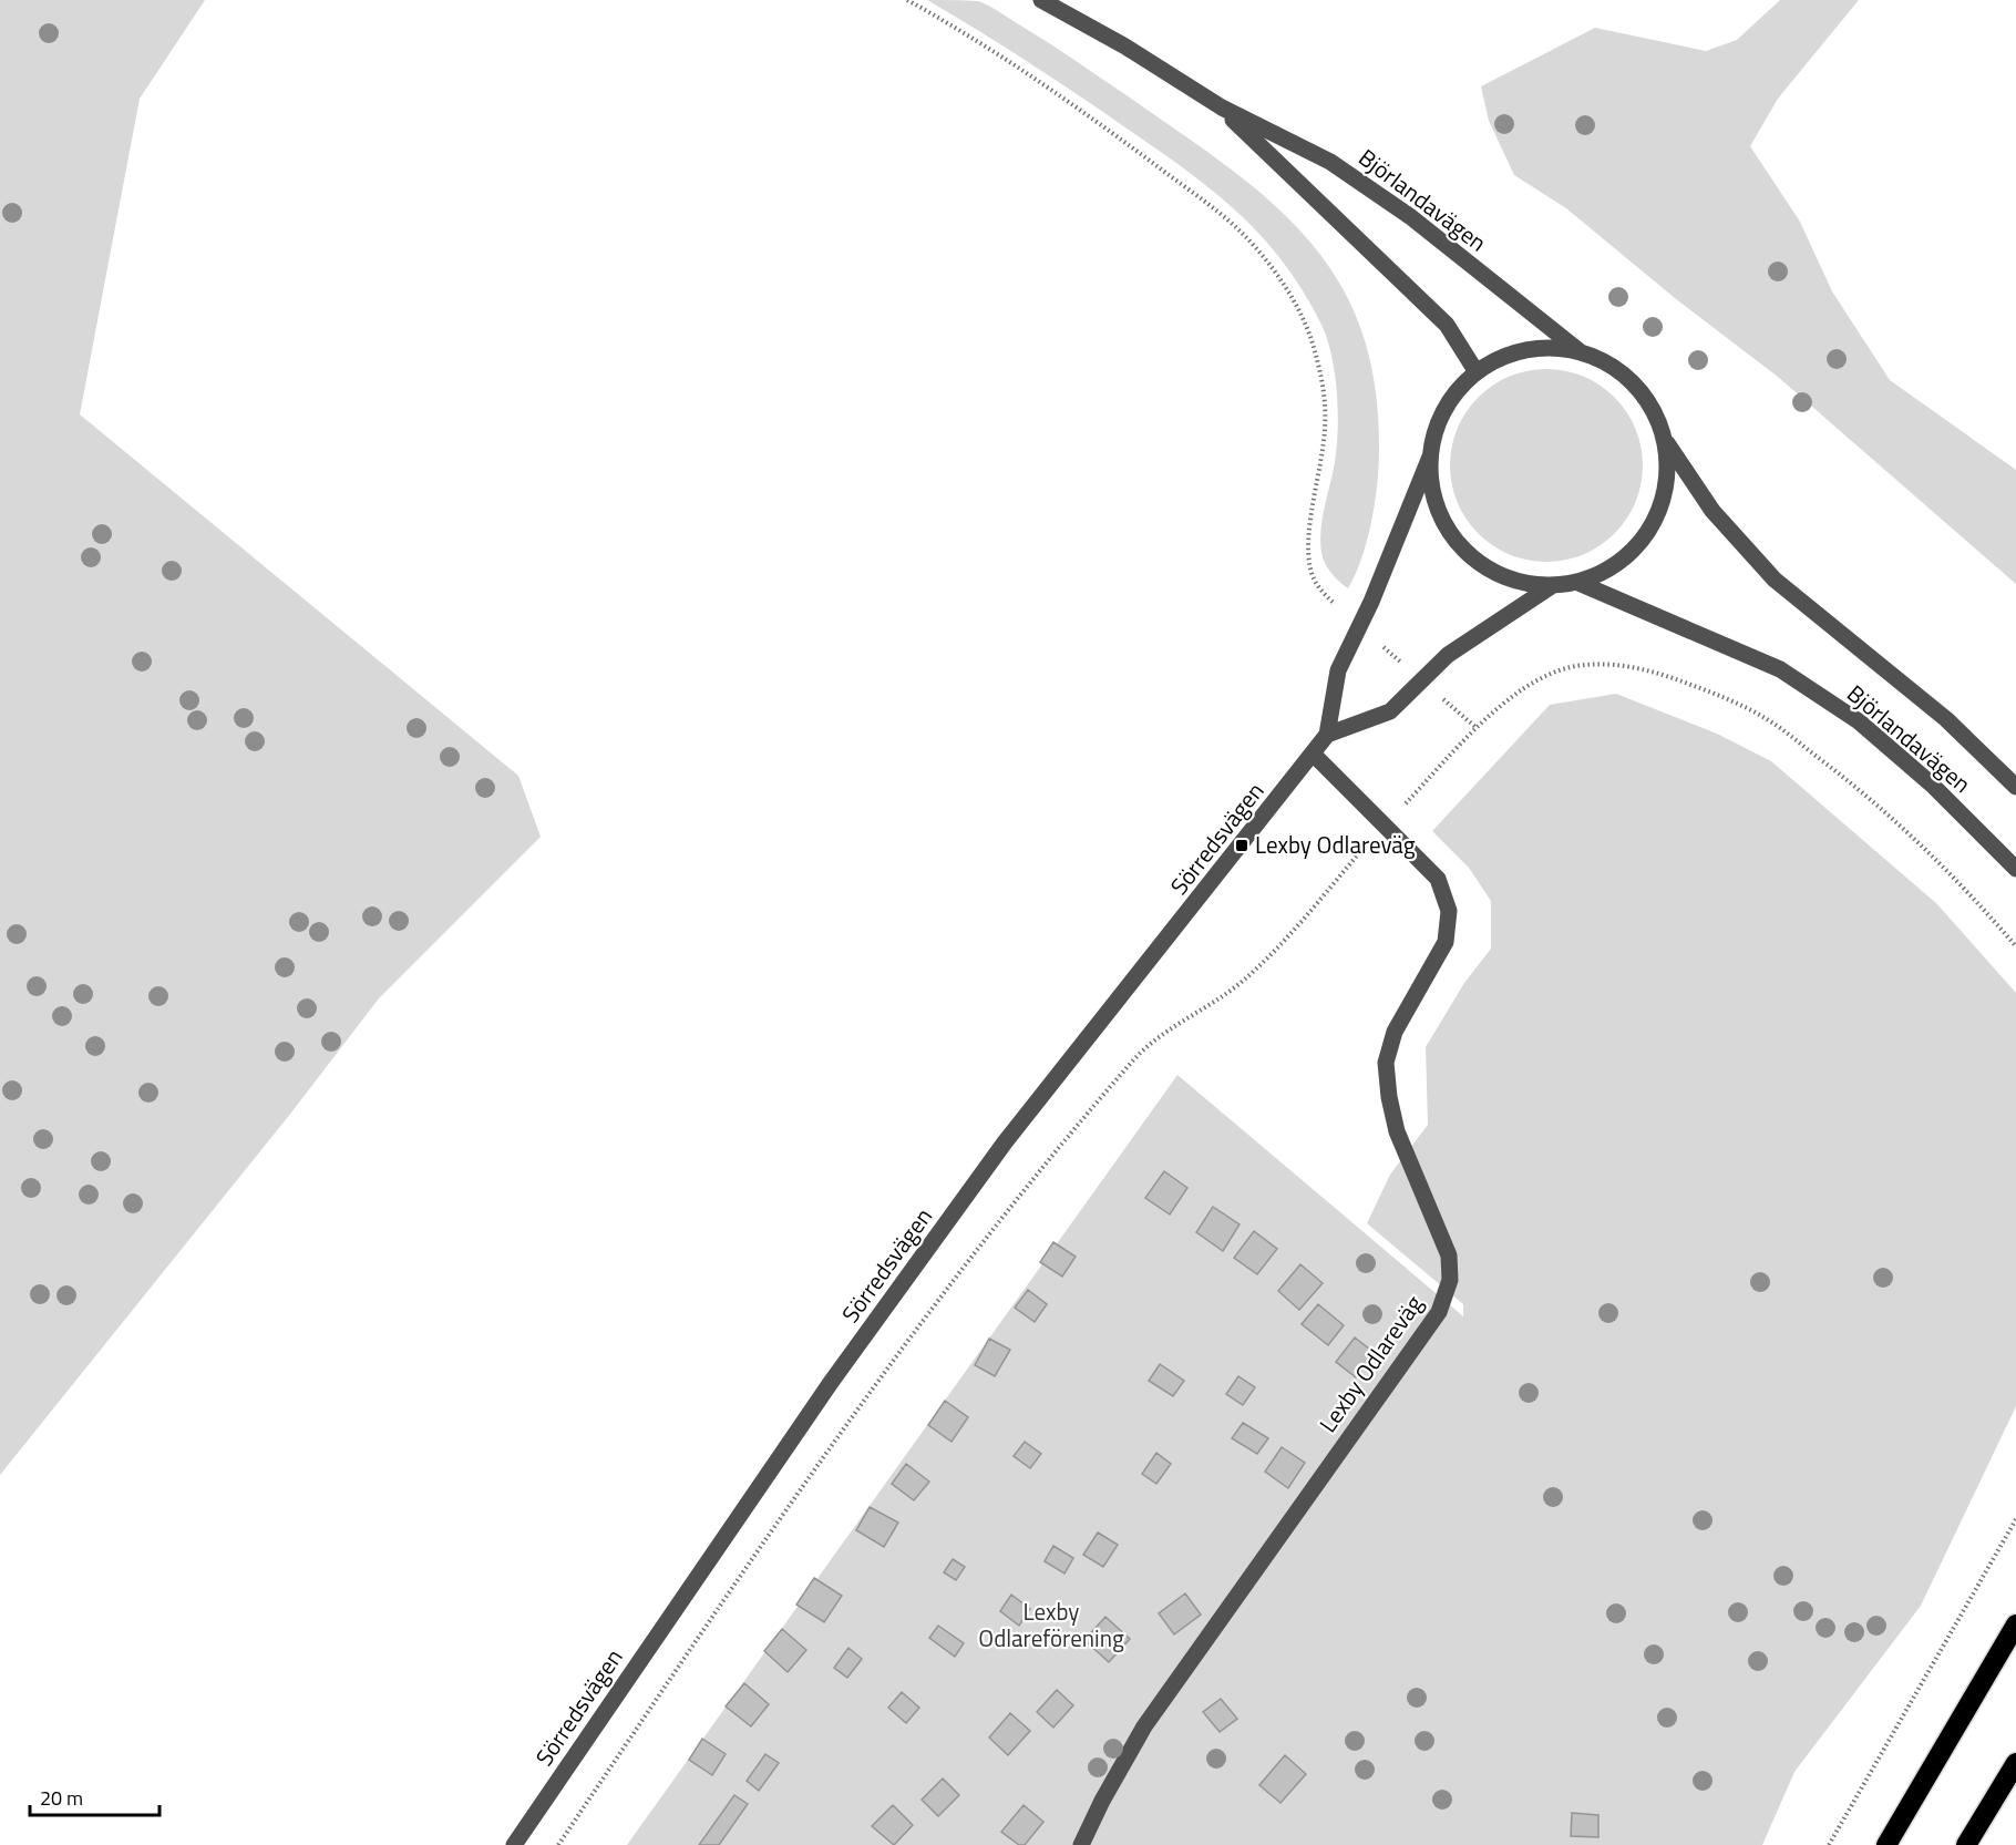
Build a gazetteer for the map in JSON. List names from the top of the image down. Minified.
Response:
{"streets":{"street":["Björlandavägen","Sörredsvägen","Lexby Odlareväg"]},"crossings":[["Björlandavägen","Sörredsvägen"],["Sörredsvägen","Lexby Odlareväg"]],"parks":["Lexby Odlareförening"],"places":{"transit":["Lexby Odlareväg"]},"scale_bar":"20 m"}
